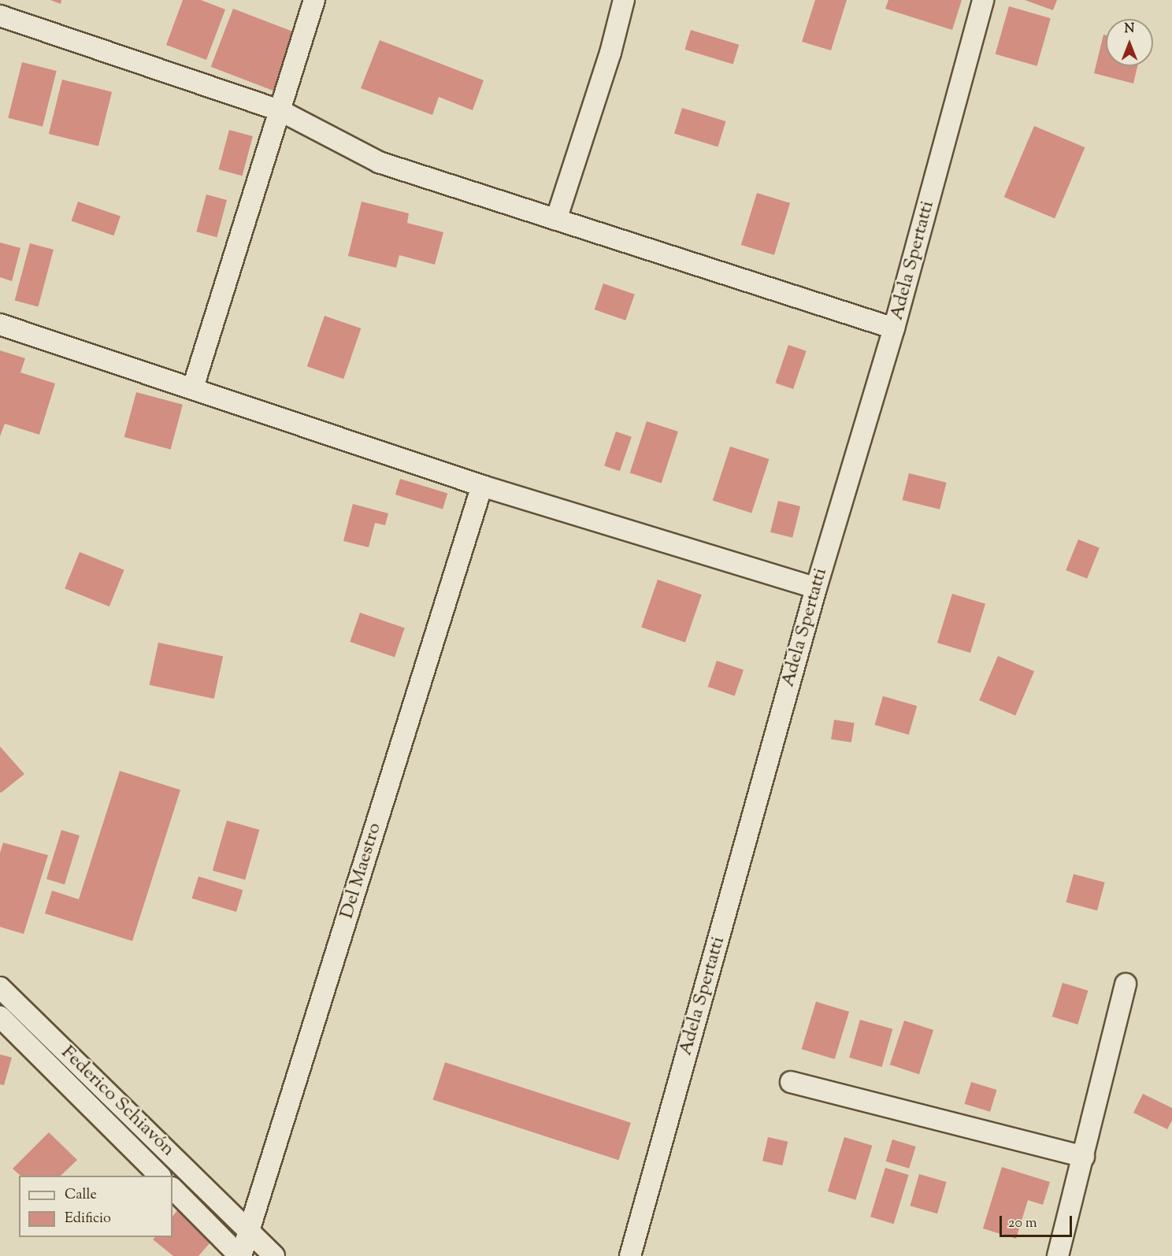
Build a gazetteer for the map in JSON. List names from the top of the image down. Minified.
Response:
{"streets":{"street":["Adela Spertatti","Del Maestro","Federico Schiavón"]},"crossings":[["Del Maestro","Federico Schiavón"]],"legend":["Calle","Edificio"],"scale_bar":"20 m","north":"top"}
